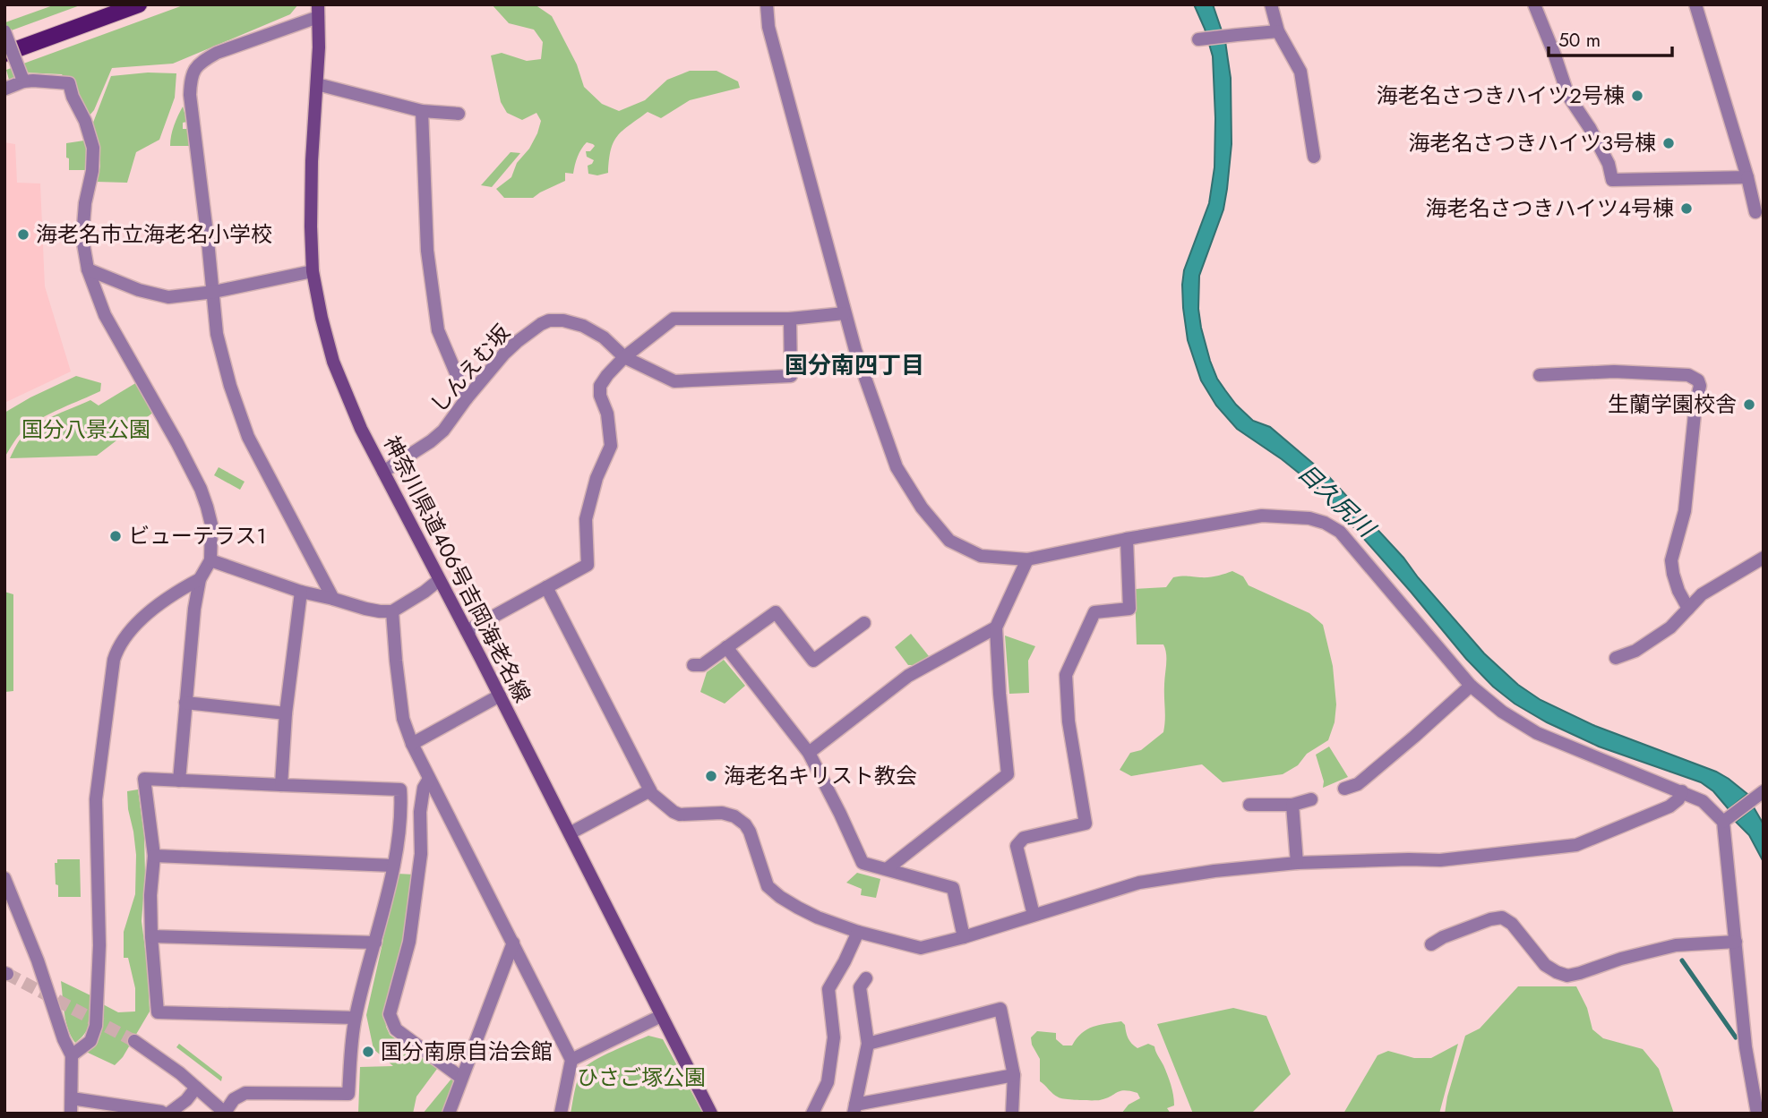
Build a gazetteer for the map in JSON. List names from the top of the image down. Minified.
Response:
{"streets":{"main road":["神奈川県道406号吉岡海老名線"],"street":["しんえむ坂"]},"crossings":[["しんえむ坂","神奈川県道406号吉岡海老名線"]],"districts":["国分南四丁目"],"water":["目久尻川"],"parks":["国分八景公園","ひさご塚公園"],"places":["海老名さつきハイツ2号棟","海老名さつきハイツ3号棟","海老名さつきハイツ4号棟","海老名市立海老名小学校","生蘭学園校舎","ビューテラス1","海老名キリスト教会","国分南原自治会館"],"scale_bar":"50 m"}
